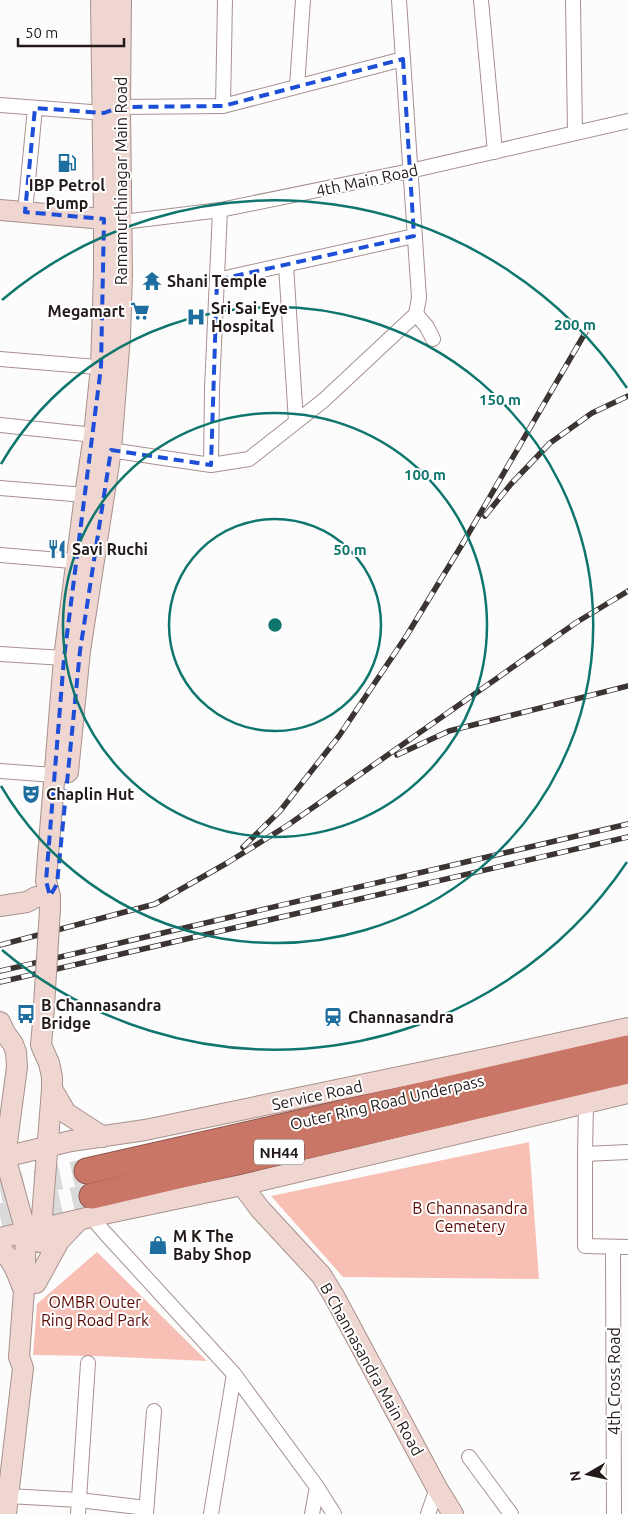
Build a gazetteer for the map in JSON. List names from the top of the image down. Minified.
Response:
{"streets":{"highway":["Outer Ring Road Underpass","NH44"],"main road":["Ramamurthinagar Main Road","Service Road","B Channasandra Main Road"],"street":["4th Main Road","4th Cross Road"]},"crossings":[["4th Main Road","Ramamurthinagar Main Road"],["Ramamurthinagar Main Road","Service Road"]],"parks":["B Channasandra Cemetery","OMBR Outer Ring Road Park"],"places":{"fuel station":["IBP Petrol Pump"],"temple":["Shani Temple"],"supermarket":["Megamart"],"hospital":["Sri Sai Eye Hospital"],"restaurant":["Savi Ruchi"],"theatre":["Chaplin Hut"],"bus stop":["B Channasandra Bridge"],"station":["Channasandra"],"shop":["M K The Baby Shop"]},"scale_bar":"50 m","north":"left","rings":["200 m","150 m","100 m","50 m"]}
